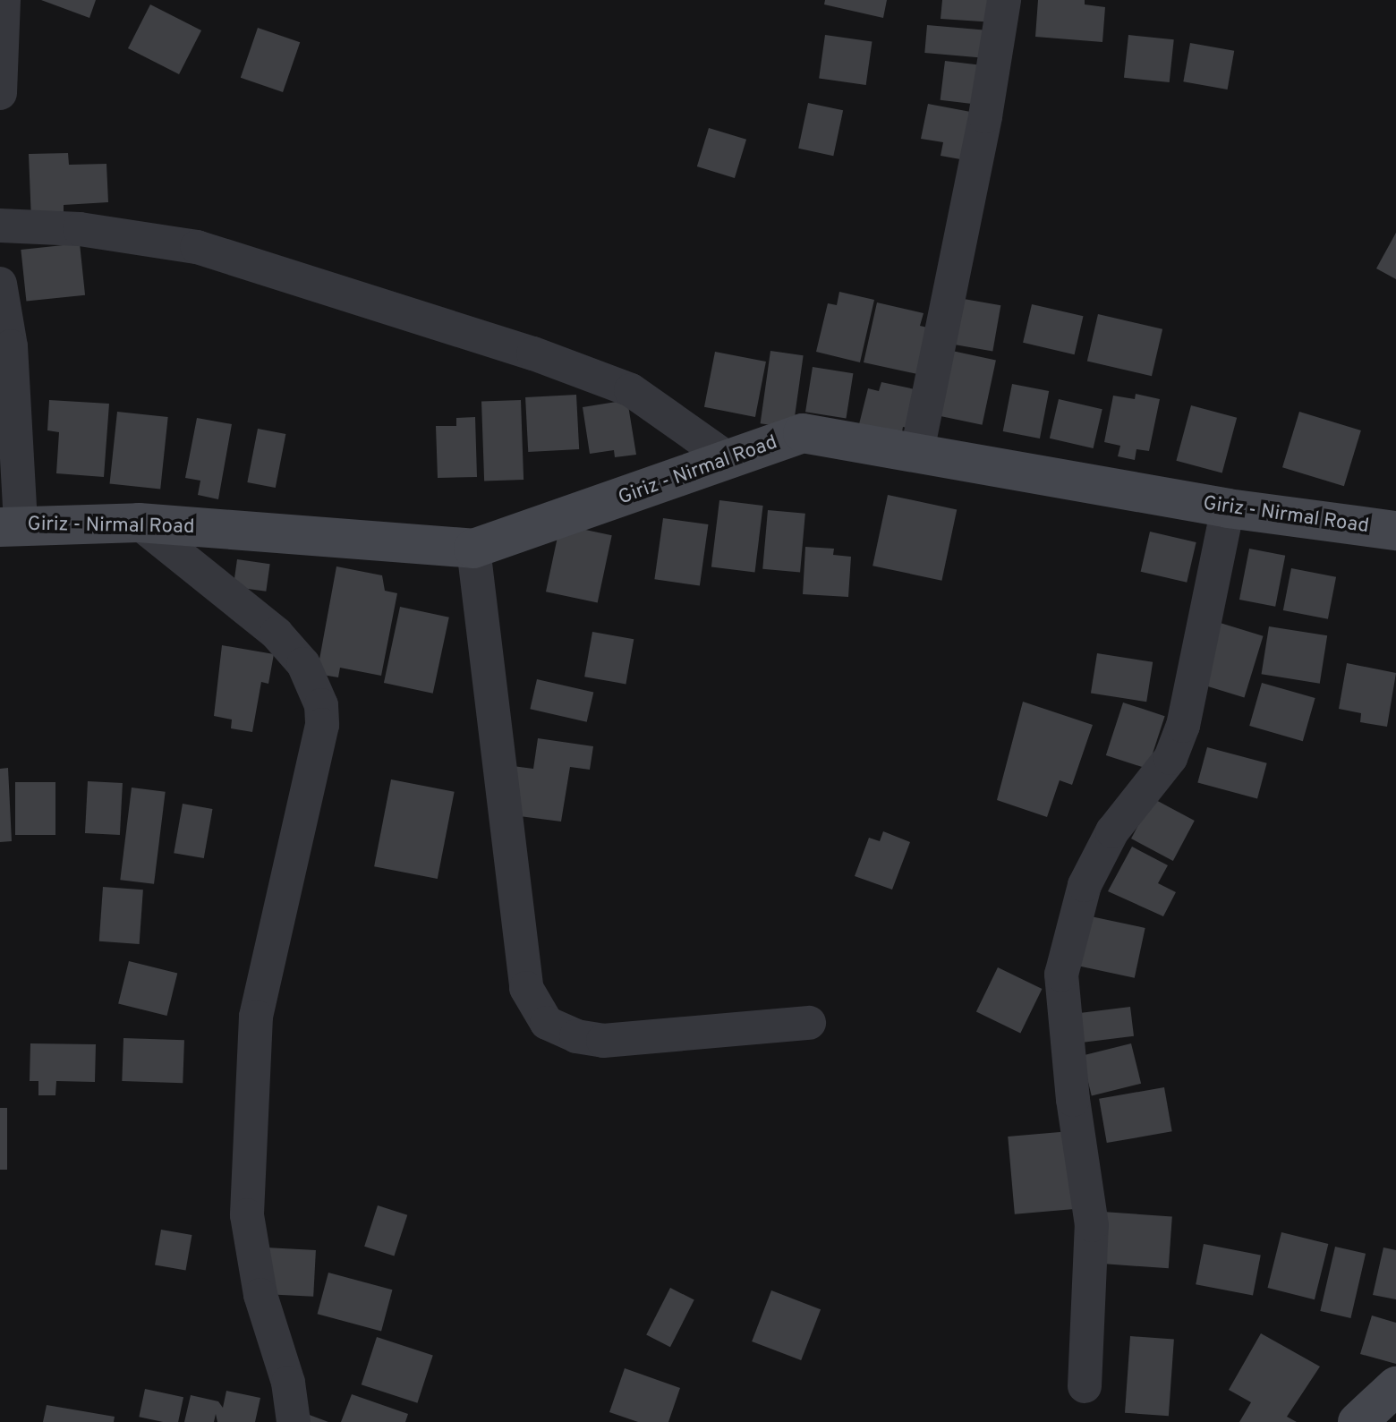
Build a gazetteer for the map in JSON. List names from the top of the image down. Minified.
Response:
{"streets":{"main road":["Giriz - Nirmal Road"]}}
